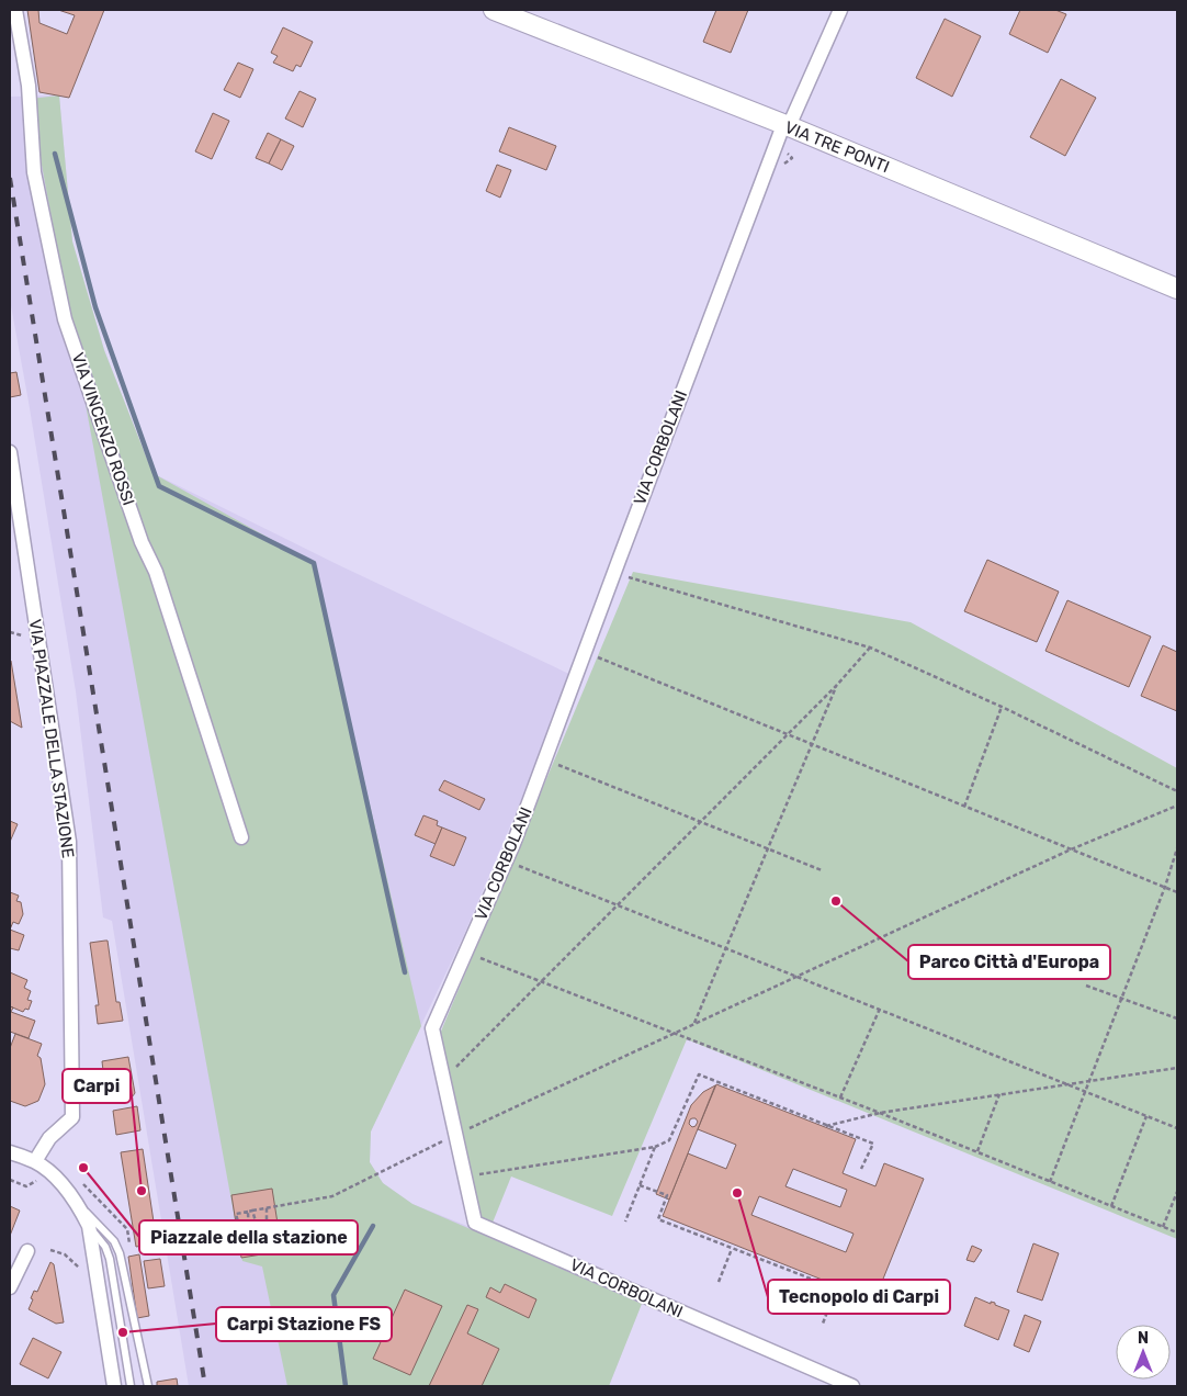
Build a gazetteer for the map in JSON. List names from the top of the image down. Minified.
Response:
{"streets":{"street":["VIA TRE PONTI","VIA VINCENZO ROSSI","VIA CORBOLANI","VIA PIAZZALE DELLA STAZIONE"]},"crossings":[["VIA TRE PONTI","VIA CORBOLANI"]],"places":["Parco Città d'Europa","Piazzale della stazione","Carpi","Tecnopolo di Carpi","Carpi Stazione FS"],"north":"top"}
